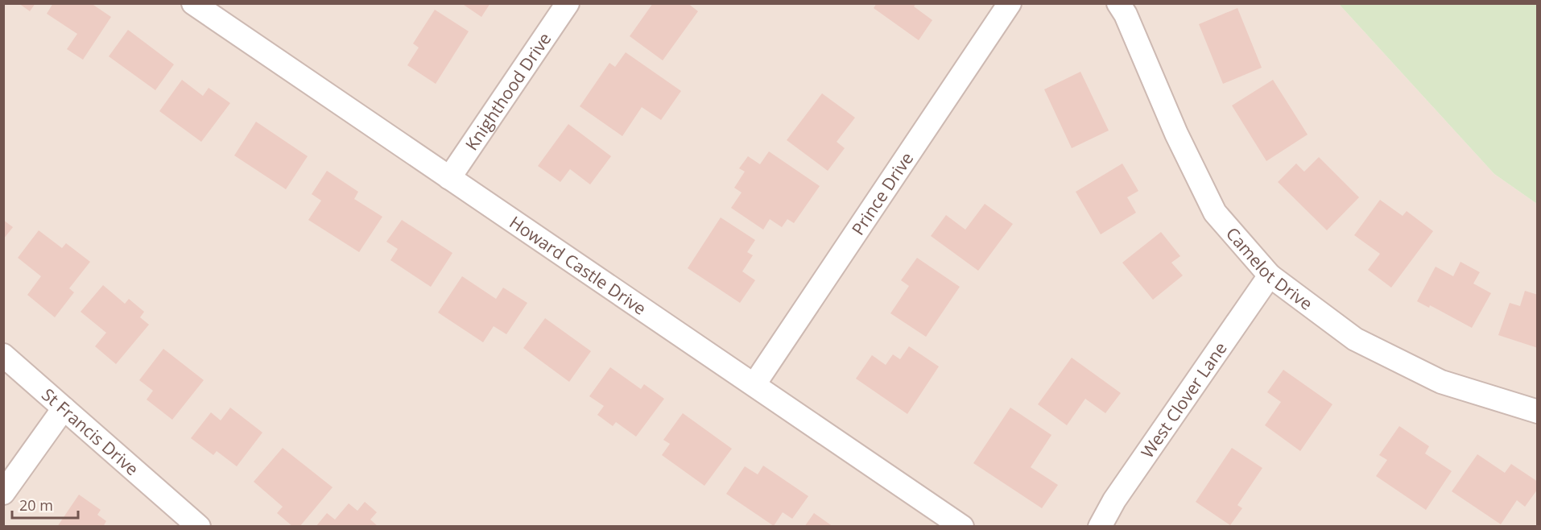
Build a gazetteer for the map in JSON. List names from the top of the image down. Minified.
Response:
{"streets":{"street":["Knighthood Drive","Prince Drive","Howard Castle Drive","Camelot Drive","West Clover Lane","St Francis Drive"]},"crossings":[["Knighthood Drive","Howard Castle Drive"],["Prince Drive","Howard Castle Drive"],["Camelot Drive","West Clover Lane"]],"scale_bar":"20 m"}
